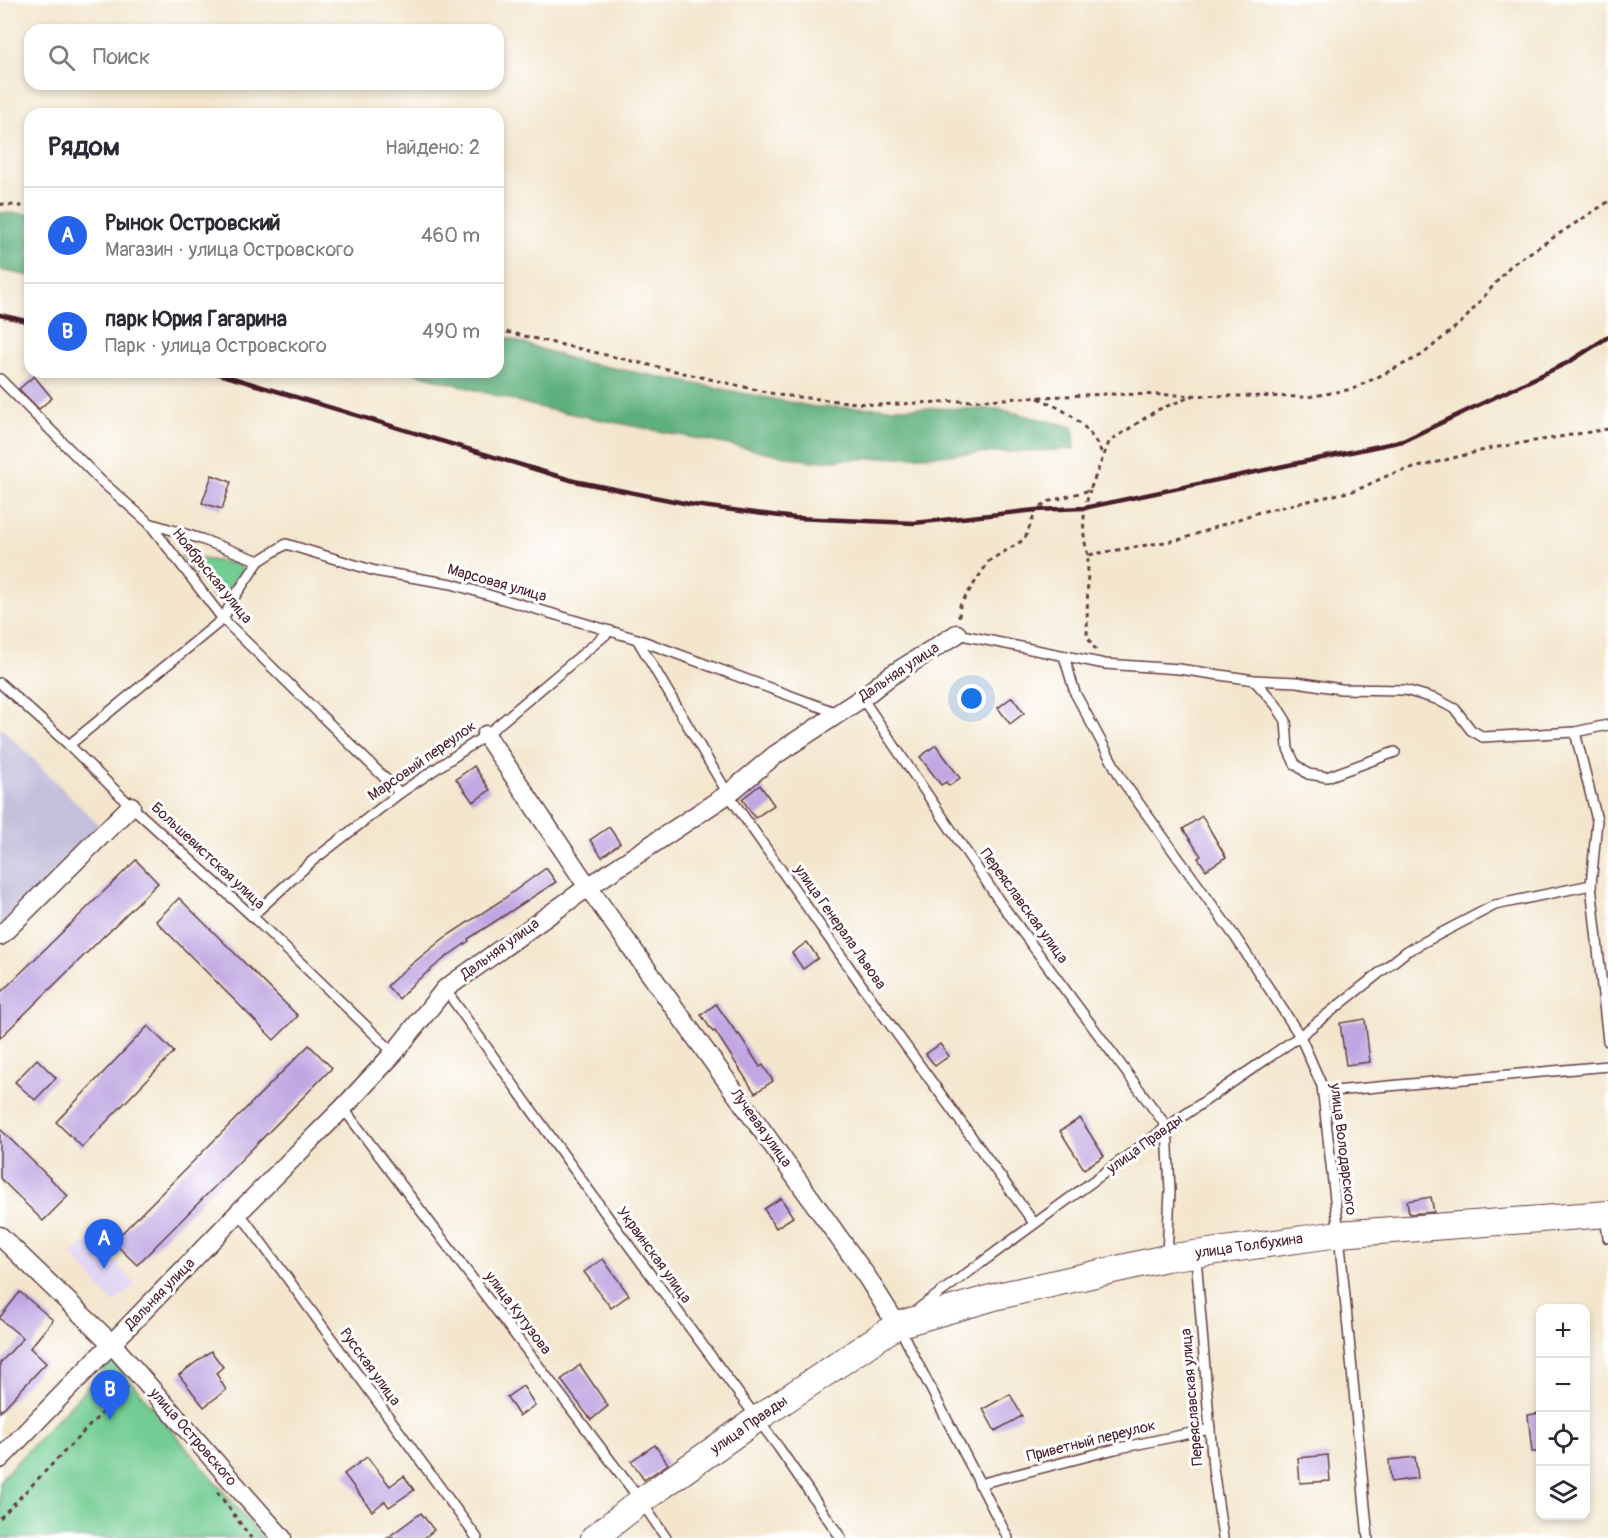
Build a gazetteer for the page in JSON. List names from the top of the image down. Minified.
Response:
{"streets":{"main road":["улица Правды","улица Толбухина"],"street":["Дальняя улица","Лучевая улица","улица Островского"],"lane":["Ноябрьская улица","Марсовая улица","Марсовый переулок","Большевистская улица","Переяславская улица","улица Генерала Львова","улица Володарского","Украинская улица","улица Кутузова","Русская улица","Приветный переулок"]},"crossings":[["Ноябрьская улица","Марсовый переулок"],["Марсовая улица","Дальняя улица"],["Марсовая улица","Марсовый переулок"],["Марсовая улица","улица Генерала Львова"],["Дальняя улица","Большевистская улица"],["Дальняя улица","Переяславская улица"],["Дальняя улица","улица Генерала Львова"],["Дальняя улица","Лучевая улица"],["Дальняя улица","Украинская улица"],["Дальняя улица","улица Кутузова"],["Дальняя улица","Русская улица"],["Дальняя улица","улица Островского"],["Марсовый переулок","Большевистская улица"],["Марсовый переулок","Лучевая улица"],["Переяславская улица","улица Правды"],["Переяславская улица","улица Толбухина"],["Переяславская улица","Приветный переулок"],["улица Генерала Львова","улица Правды"],["Лучевая улица","улица Правды"],["Лучевая улица","улица Толбухина"],["Лучевая улица","Приветный переулок"],["улица Правды","улица Володарского"],["улица Правды","улица Толбухина"],["улица Правды","Украинская улица"],["улица Правды","улица Кутузова"],["улица Володарского","улица Толбухина"]],"page":{"search":"Поиск","heading":["Рядом","Найдено: 2"],"list":[{"mark":"A","name":"Рынок Островский","note":"Магазин · улица Островского","value":"460 m"},{"mark":"B","name":"парк Юрия Гагарина","note":"Парк · улица Островского","value":"490 m"}],"pins":["A","B"],"map_buttons":["+","−"]}}
